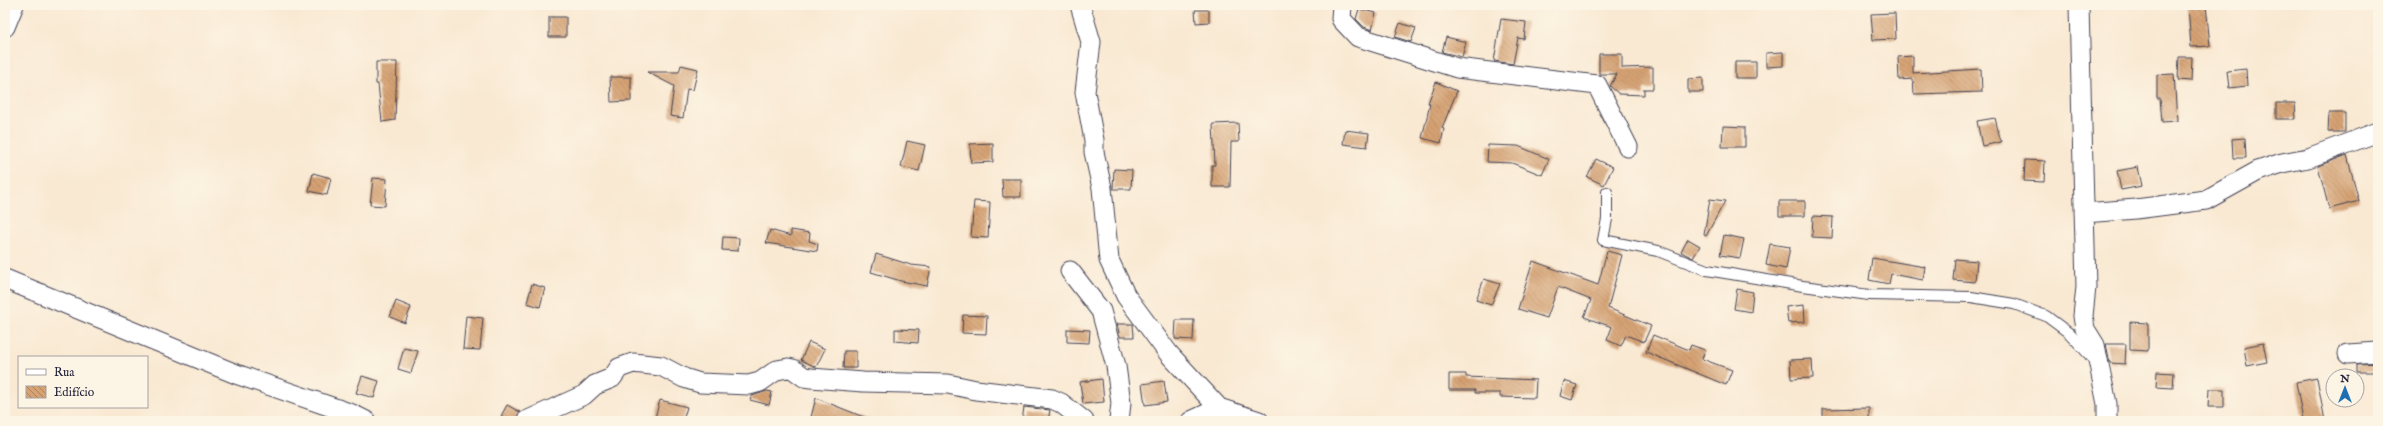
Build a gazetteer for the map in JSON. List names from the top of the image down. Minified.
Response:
{"legend":["Rua","Edifício"],"north":"top"}
